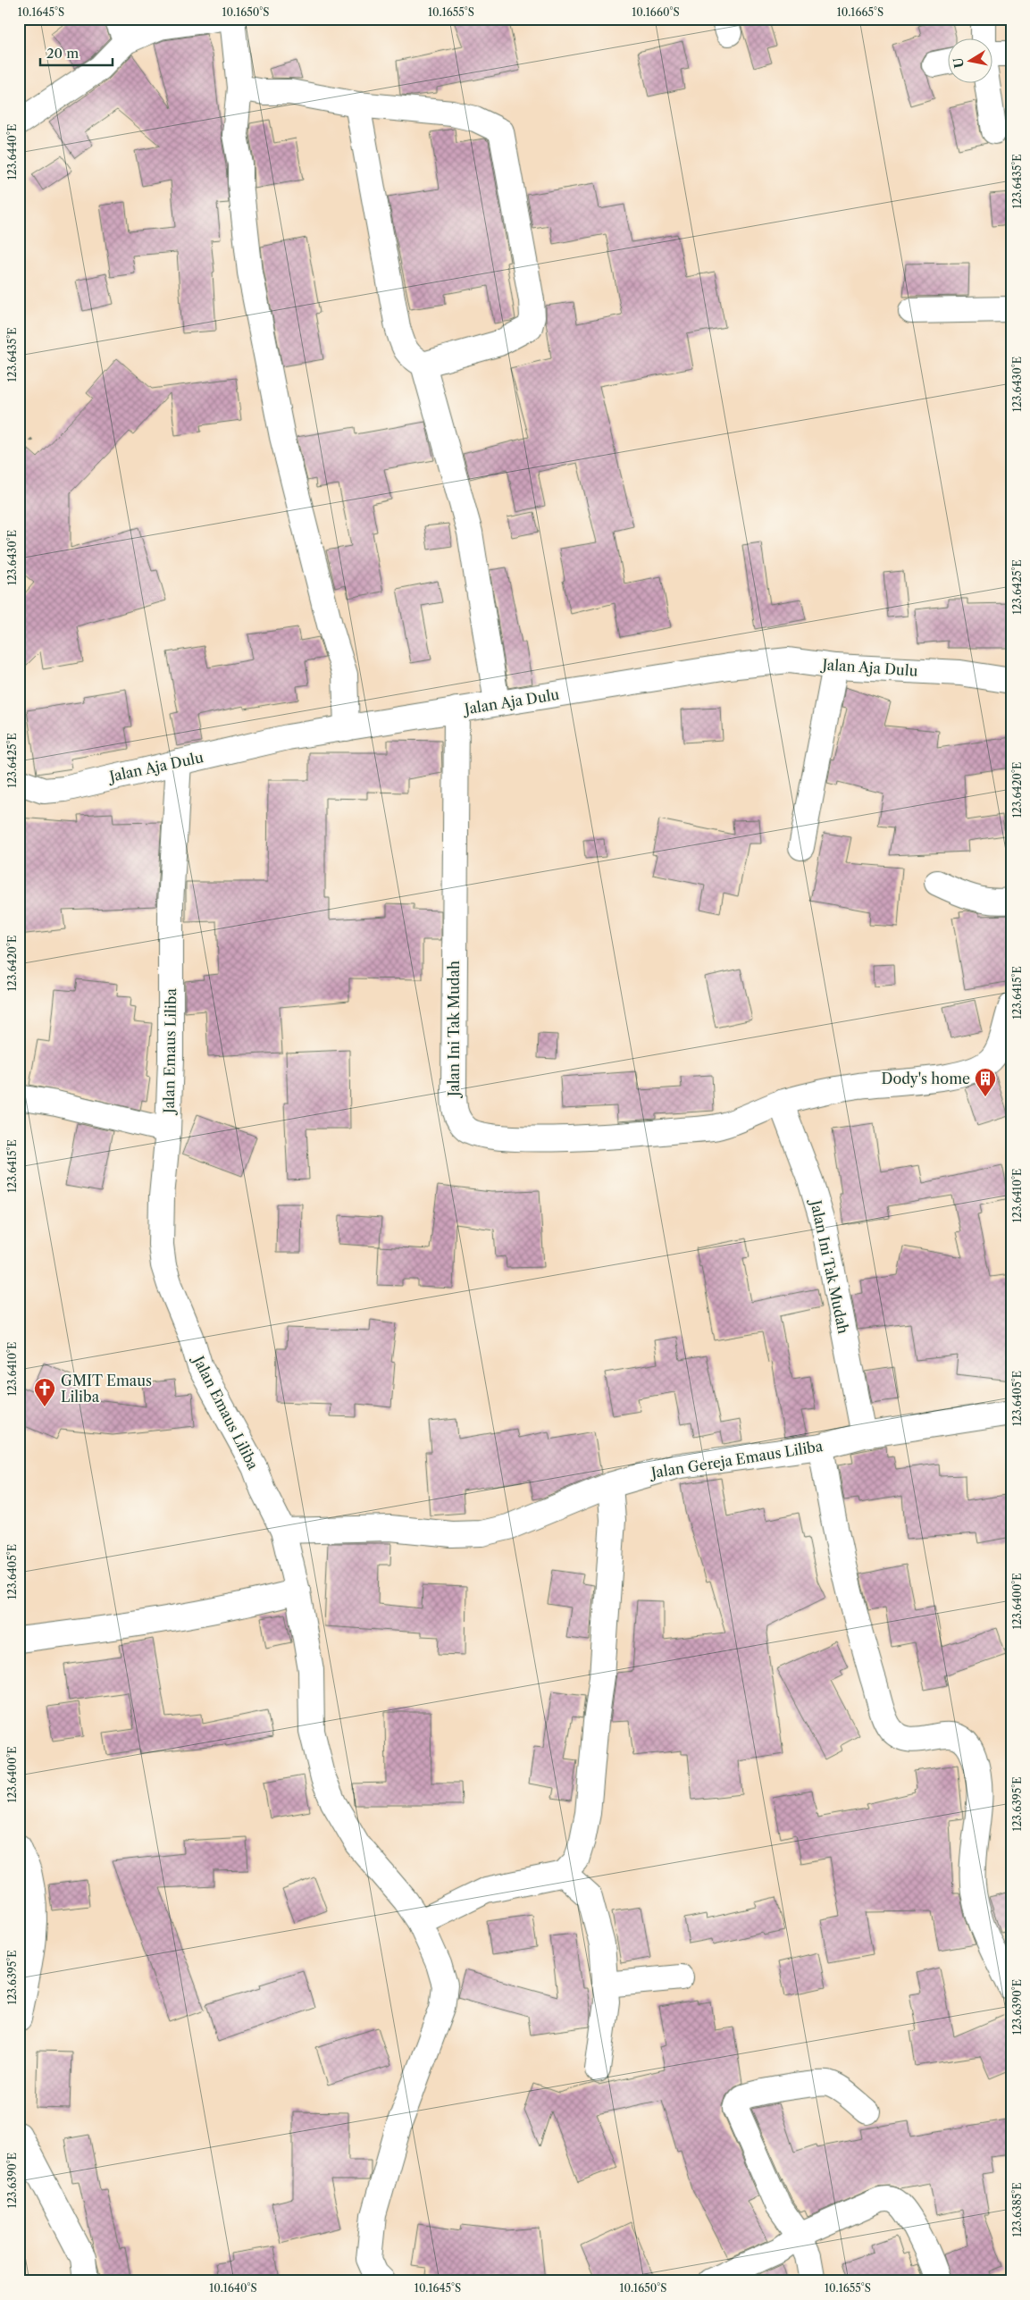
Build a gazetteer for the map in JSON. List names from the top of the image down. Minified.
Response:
{"streets":{"street":["Jalan Aja Dulu","Jalan Ini Tak Mudah","Jalan Emaus Liliba","Jalan Gereja Emaus Liliba"]},"crossings":[["Jalan Aja Dulu","Jalan Ini Tak Mudah"],["Jalan Aja Dulu","Jalan Emaus Liliba"],["Jalan Ini Tak Mudah","Jalan Gereja Emaus Liliba"],["Jalan Emaus Liliba","Jalan Gereja Emaus Liliba"]],"places":{"building":["Dody's home"],"church":["GMIT Emaus Liliba"]},"scale_bar":"20 m","north":"left","coordinates":["10.1645°S","10.1650°S","10.1655°S","10.1660°S","10.1665°S","123.6440°E","123.6435°E","123.6430°E","123.6425°E","123.6420°E","123.6415°E","123.6410°E","123.6405°E","123.6400°E","123.6395°E","123.6390°E","123.6385°E","10.1640°S"]}
